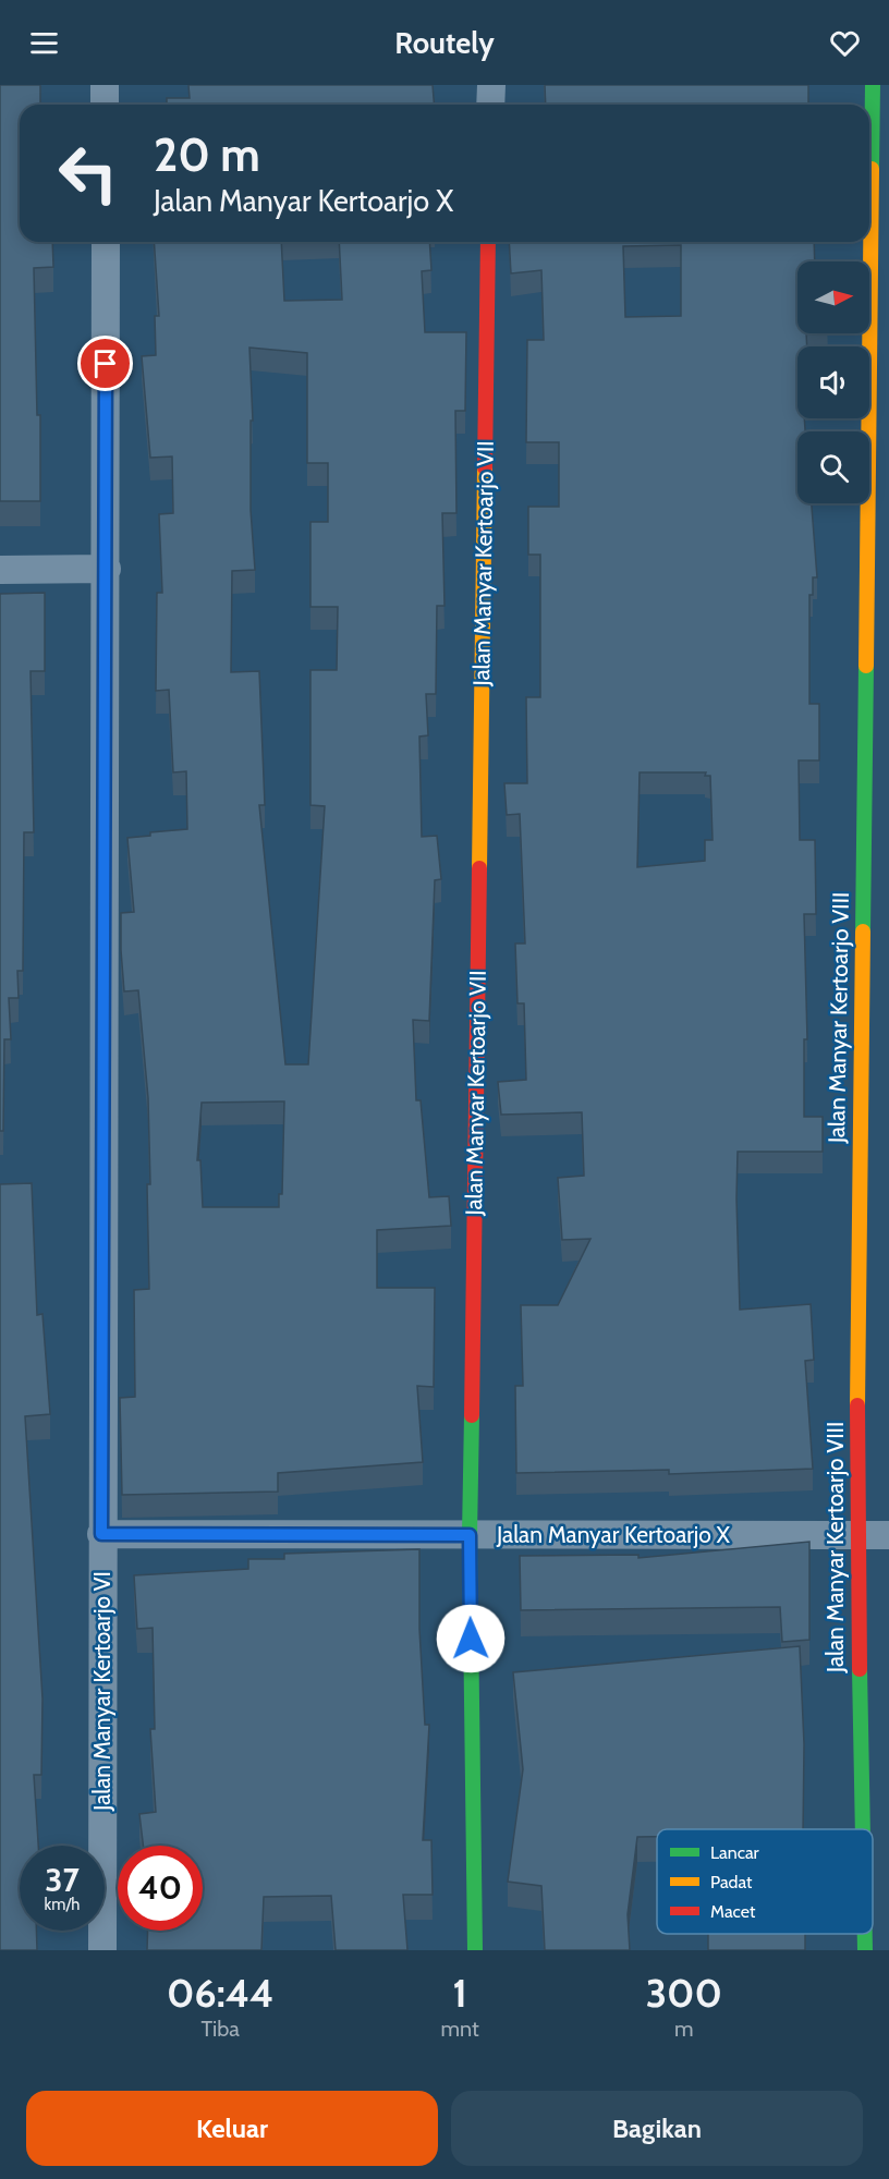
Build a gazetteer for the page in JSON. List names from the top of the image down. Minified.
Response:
{"streets":{"street":["Jalan Manyar Kertoarjo VII","Jalan Manyar Kertoarjo VIII","Jalan Manyar Kertoarjo X","Jalan Manyar Kertoarjo VI"]},"crossings":[["Jalan Manyar Kertoarjo VII","Jalan Manyar Kertoarjo X"],["Jalan Manyar Kertoarjo VIII","Jalan Manyar Kertoarjo X"],["Jalan Manyar Kertoarjo X","Jalan Manyar Kertoarjo VI"]],"legend":["Lancar","Padat","Macet"],"north":"right","page":{"header":"Routely","turn":["20 m","Jalan Manyar Kertoarjo X"],"speed":"37 km/h","limit":"40","eta":["06:44","Tiba","1","mnt","300","m"],"buttons":["Keluar","Bagikan"]}}
